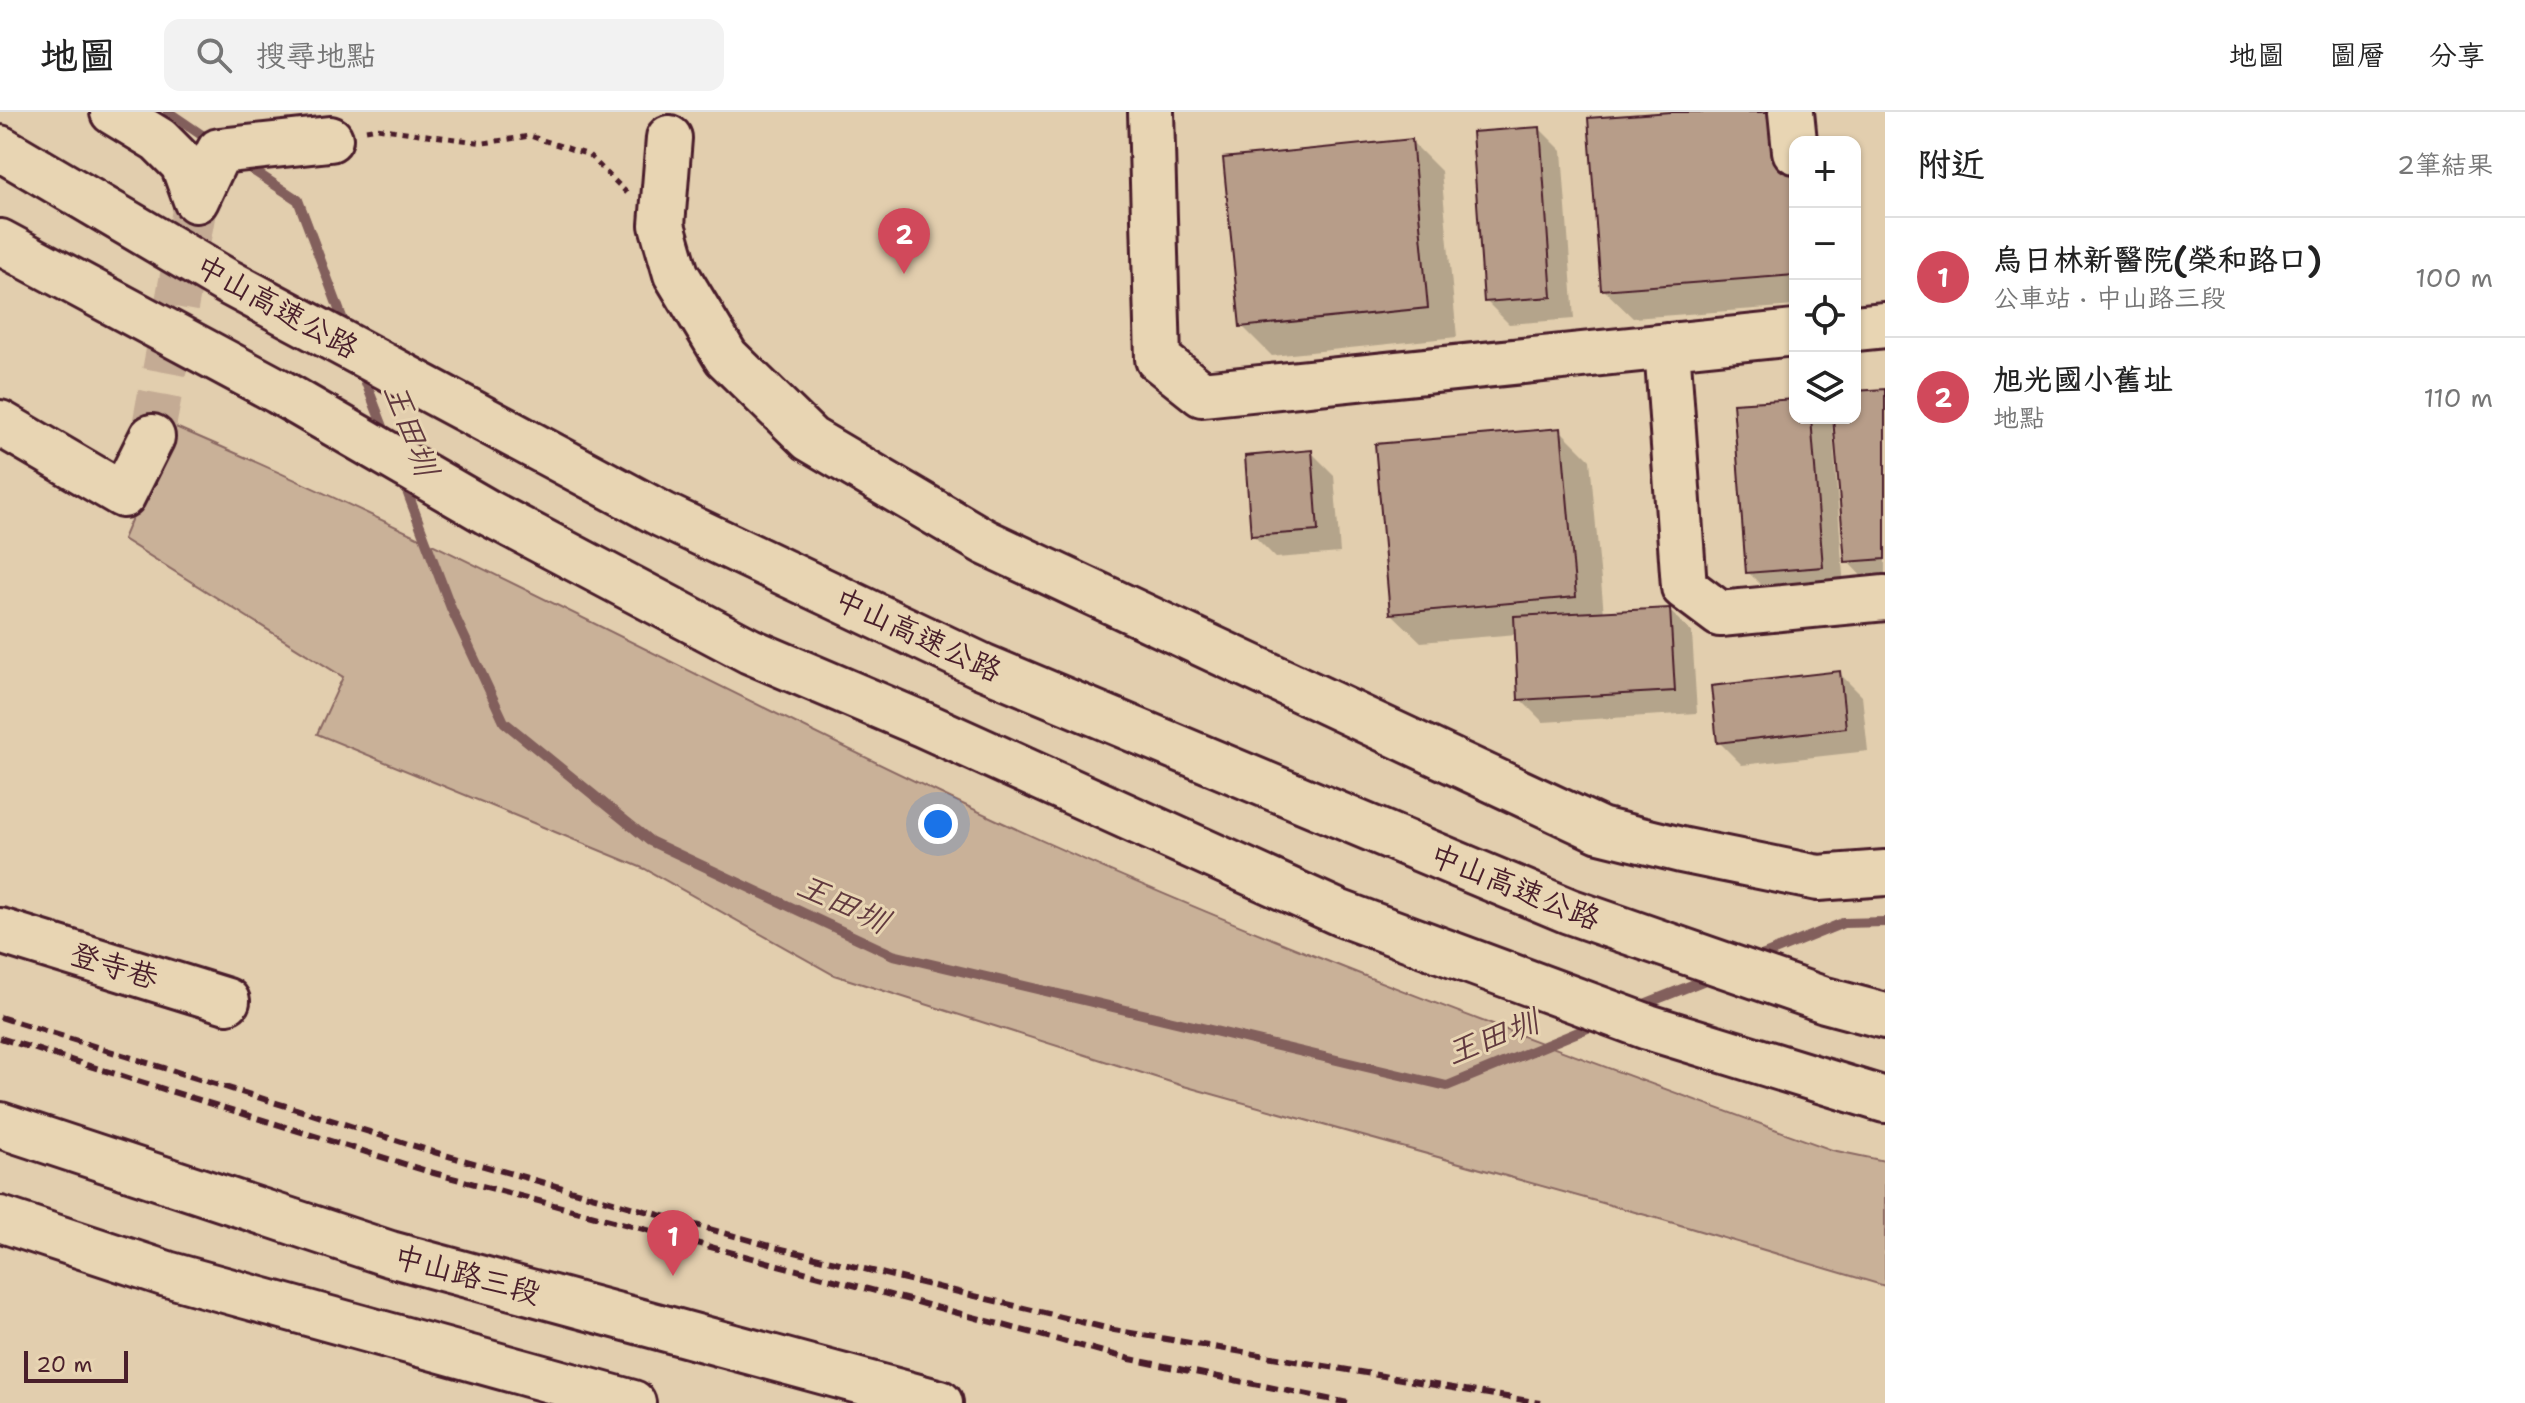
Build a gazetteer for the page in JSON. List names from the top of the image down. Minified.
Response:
{"streets":{"main road":["中山高速公路","登寺巷","中山路三段"]},"water":["王田圳"],"scale_bar":"20 m","page":{"header":"地圖","search":"搜尋地點","nav":["地圖","圖層","分享"],"heading":["附近","2筆結果"],"map_buttons":["+","−"],"pins":["2","1"],"list":[{"mark":"1","name":"烏日林新醫院(榮和路口)","note":"公車站 · 中山路三段","value":"100 m"},{"mark":"2","name":"旭光國小舊址","note":"地點","value":"110 m"}],"scale":"20 m"}}
